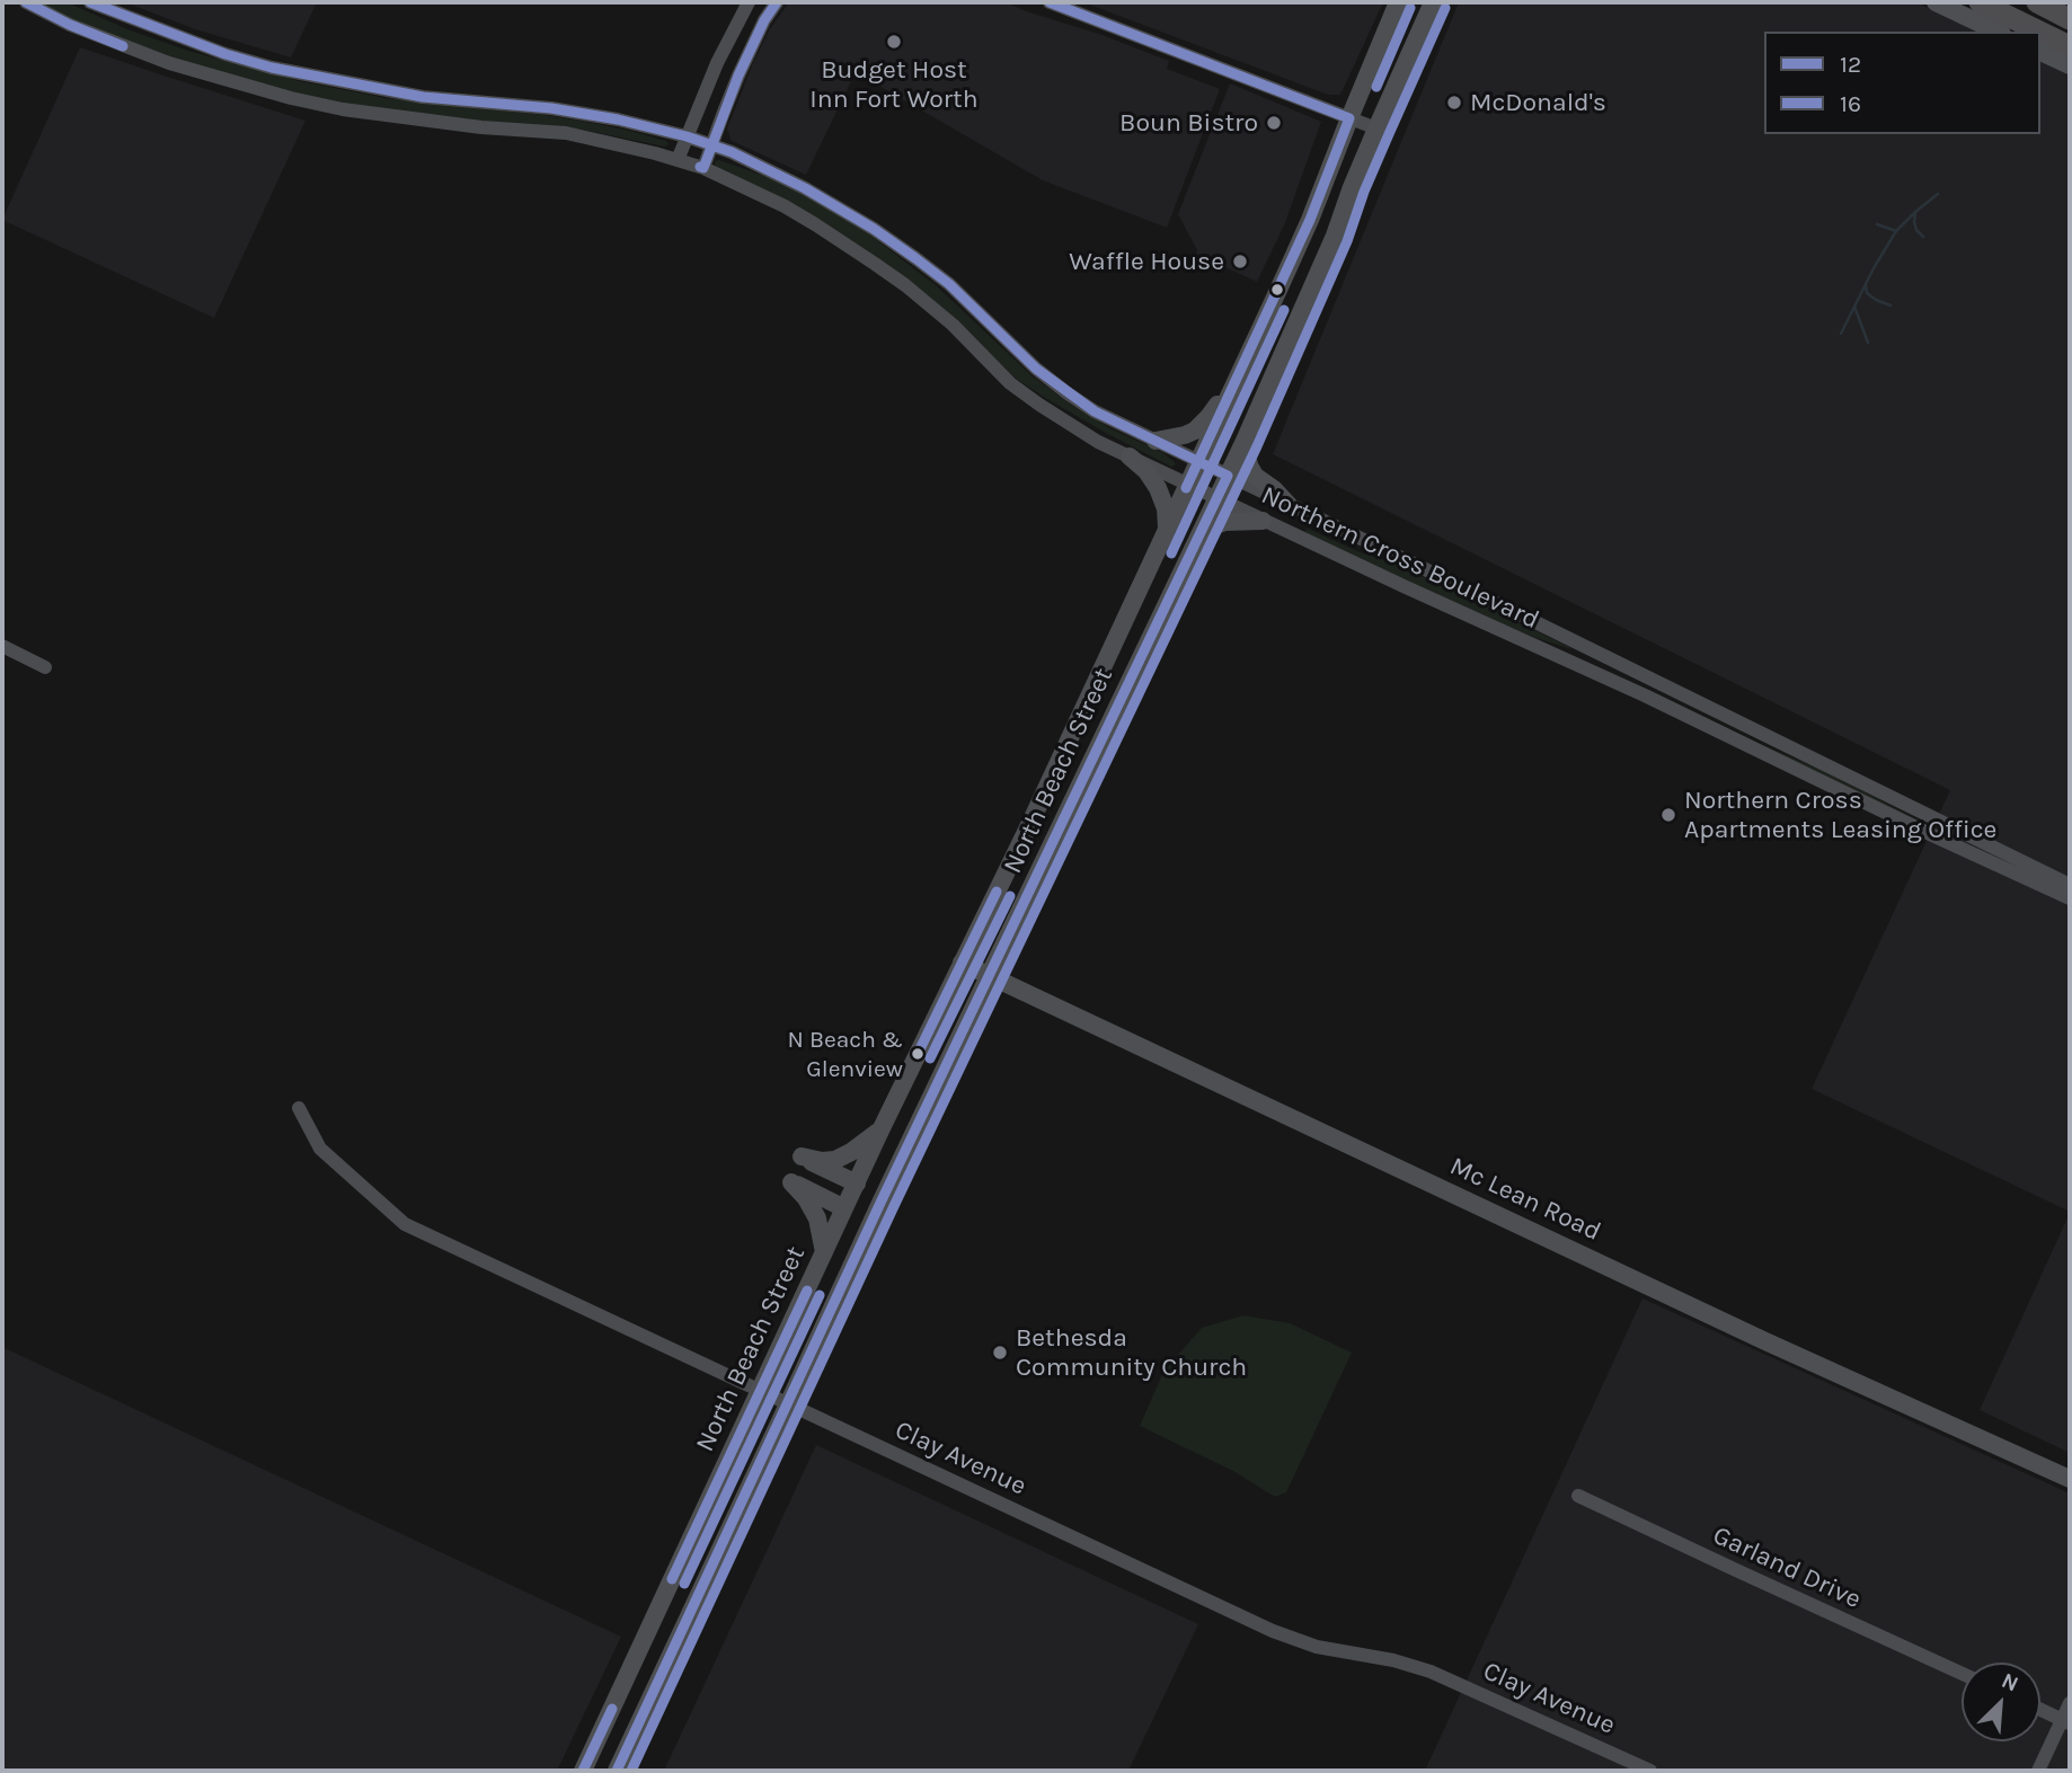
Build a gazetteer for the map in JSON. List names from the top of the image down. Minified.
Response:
{"streets":{"main road":["North Beach Street","Mc Lean Road"],"street":["Northern Cross Boulevard","Clay Avenue","Garland Drive"]},"crossings":[["Northern Cross Boulevard","North Beach Street"],["North Beach Street","Mc Lean Road"],["North Beach Street","Clay Avenue"]],"places":["Budget Host Inn Fort Worth","McDonald's","Boun Bistro","Waffle House","Northern Cross Apartments Leasing Office","N Beach & Glenview","Bethesda Community Church"],"lines":["transit line 12","transit line 16"],"legend":["12","16"],"north":"top right"}
